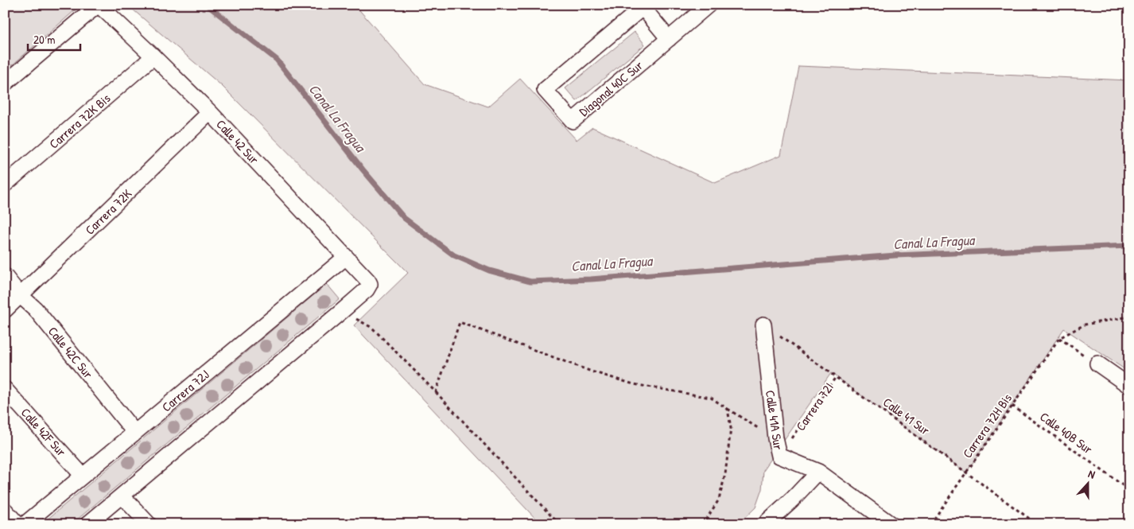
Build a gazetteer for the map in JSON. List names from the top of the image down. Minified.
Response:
{"streets":{"street":["Diagonal 40C Sur","Carrera 72K Bis","Calle 42 Sur","Carrera 72K","Calle 42C Sur","Carrera 72J","Calle 41A Sur","Calle 42F Sur"],"path":["Carrera 72I","Calle 41 Sur","Carrera 72H Bis","Calle 40B Sur"]},"crossings":[["Carrera 72K Bis","Calle 42 Sur"],["Calle 42 Sur","Carrera 72K"],["Calle 42 Sur","Carrera 72J"],["Carrera 72K","Calle 42C Sur"],["Calle 42C Sur","Carrera 72J"],["Carrera 72J","Calle 42F Sur"],["Carrera 72I","Calle 41 Sur"],["Carrera 72I","Calle 41A Sur"],["Calle 41 Sur","Calle 41A Sur"],["Calle 41 Sur","Carrera 72H Bis"],["Carrera 72H Bis","Calle 40B Sur"]],"water":["Canal La Fragua"],"scale_bar":"20 m","north":"top"}
